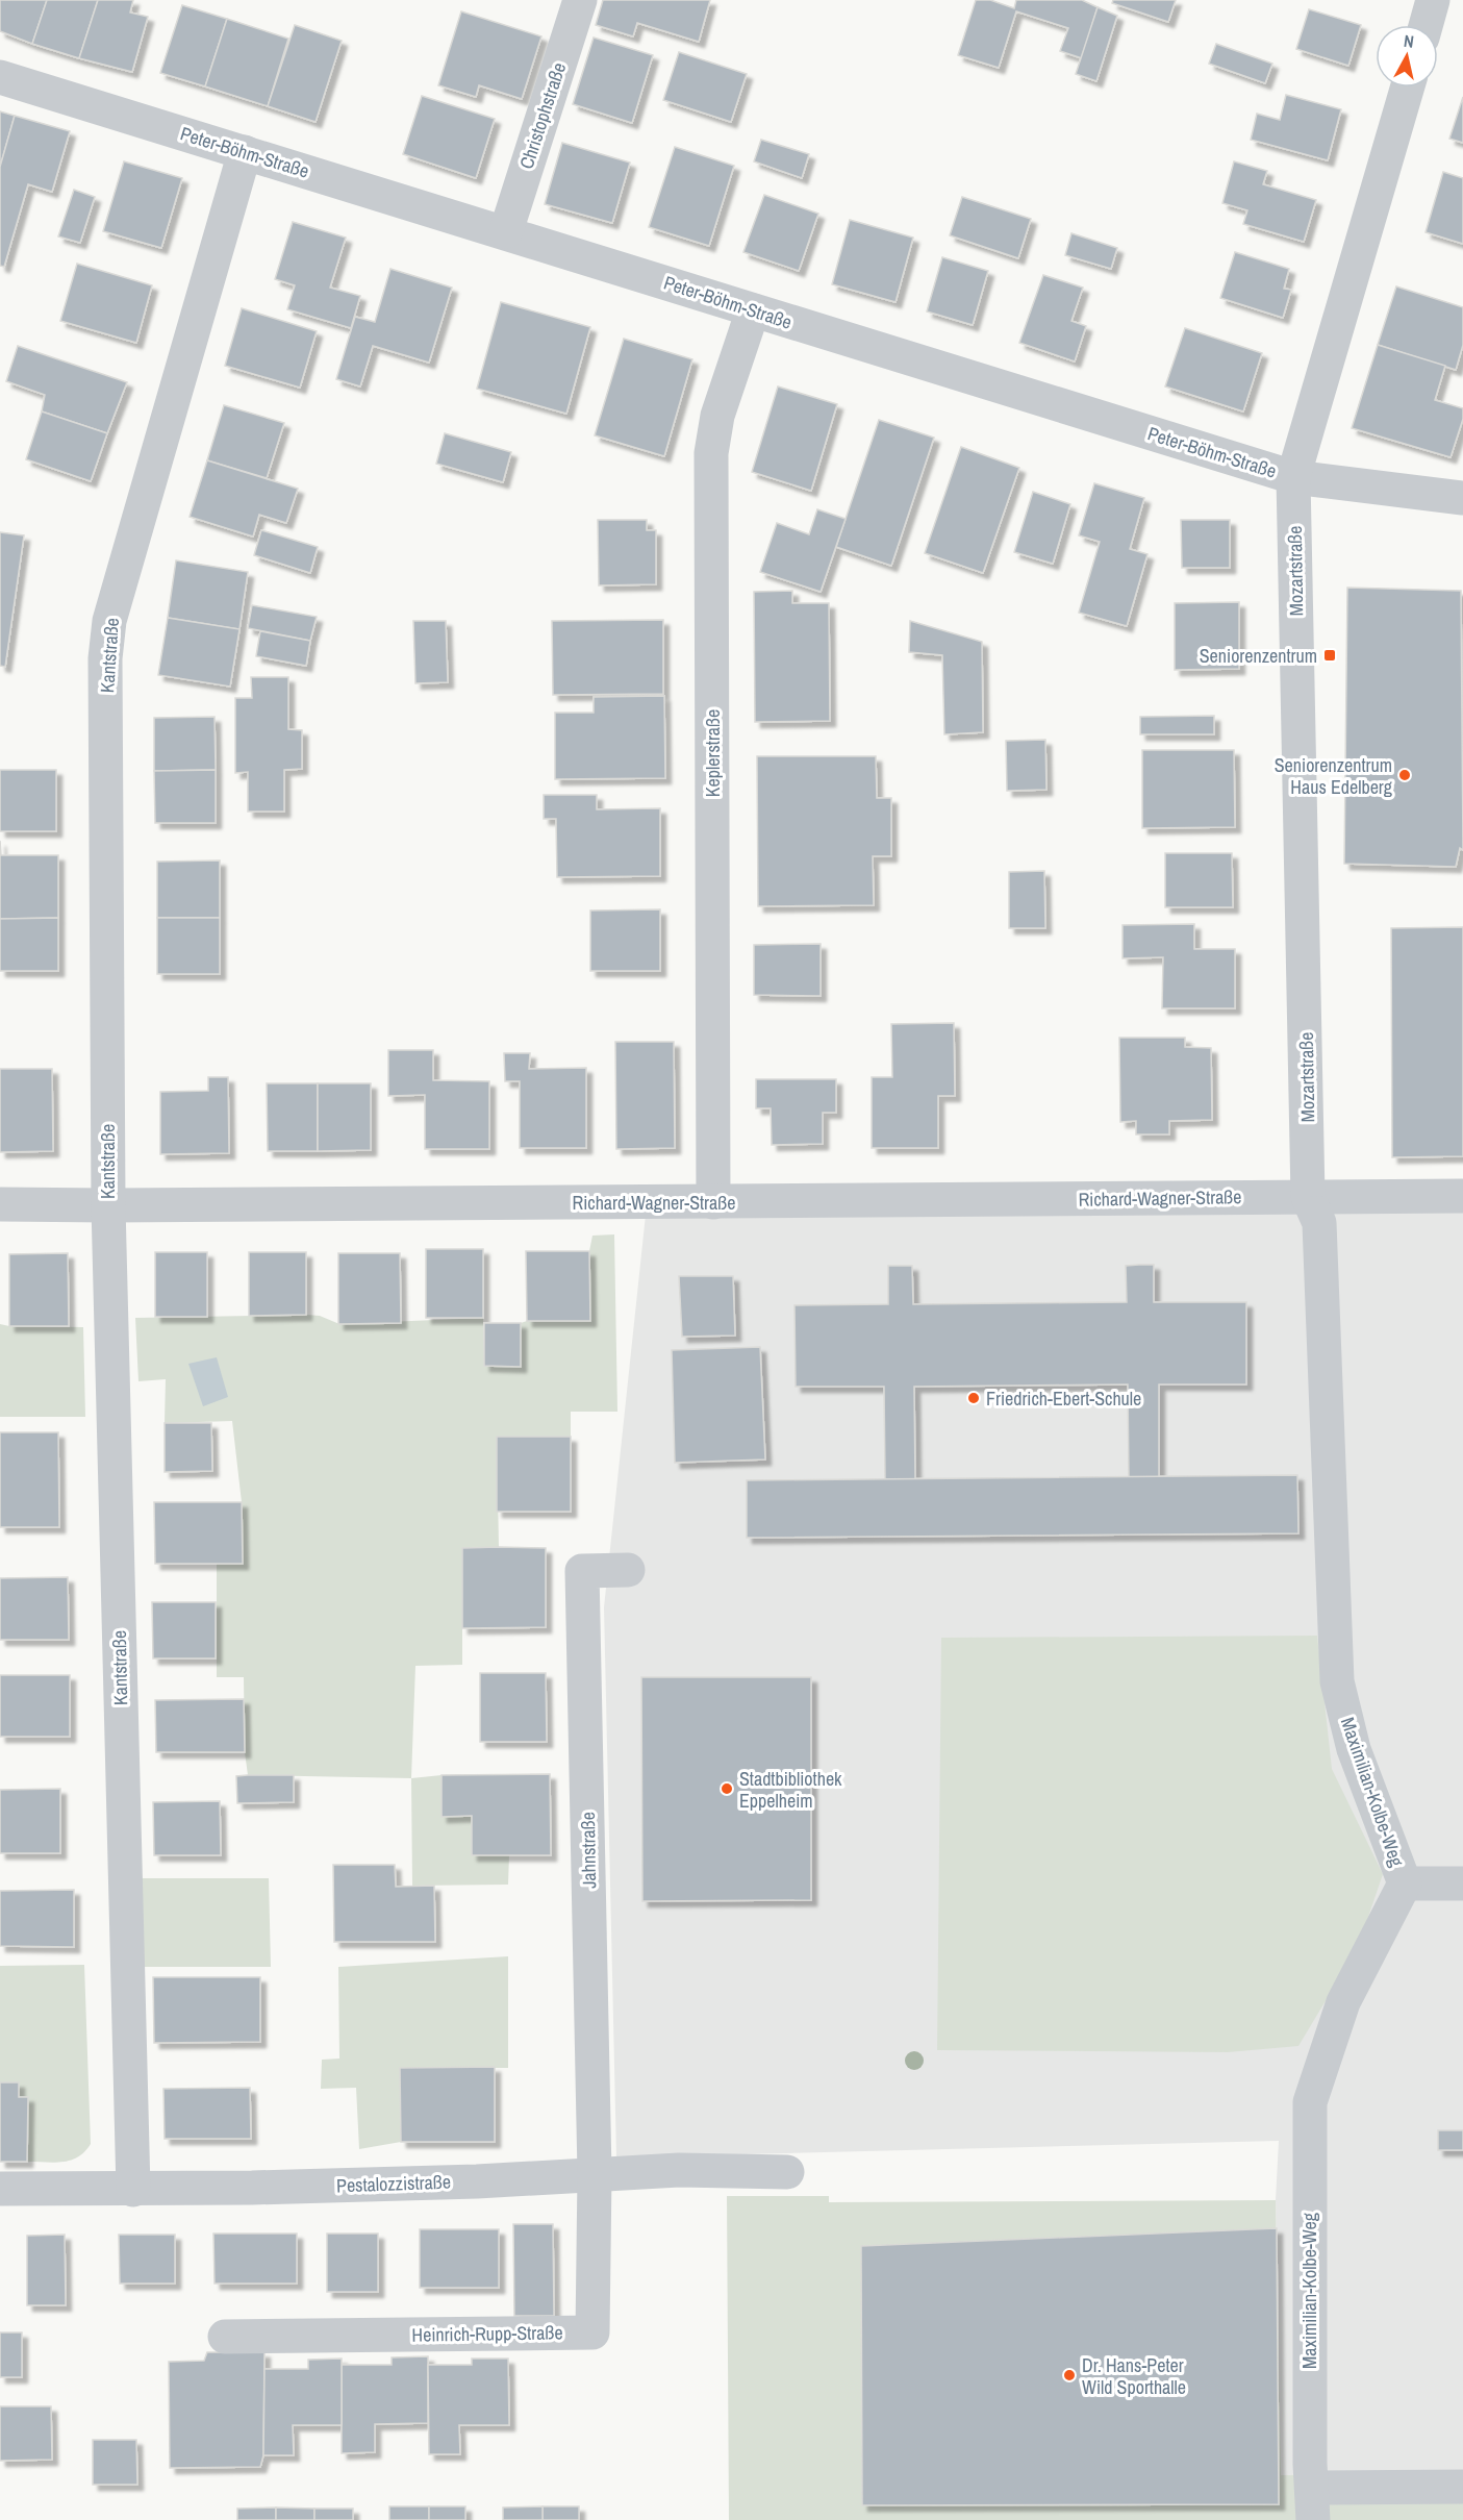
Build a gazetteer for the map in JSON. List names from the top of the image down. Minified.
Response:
{"streets":{"street":["Christophstraße","Peter-Böhm-Straße","Mozartstraße","Kantstraße","Keplerstraße","Richard-Wagner-Straße","Maximilian-Kolbe-Weg","Jahnstraße","Pestalozzistraße","Heinrich-Rupp-Straße"]},"crossings":[["Christophstraße","Peter-Böhm-Straße"],["Peter-Böhm-Straße","Mozartstraße"],["Peter-Böhm-Straße","Kantstraße"],["Peter-Böhm-Straße","Keplerstraße"],["Mozartstraße","Richard-Wagner-Straße"],["Mozartstraße","Maximilian-Kolbe-Weg"],["Kantstraße","Richard-Wagner-Straße"],["Kantstraße","Pestalozzistraße"],["Keplerstraße","Richard-Wagner-Straße"],["Richard-Wagner-Straße","Maximilian-Kolbe-Weg"],["Jahnstraße","Pestalozzistraße"],["Jahnstraße","Heinrich-Rupp-Straße"],["Pestalozzistraße","Heinrich-Rupp-Straße"]],"places":{"transit":["Seniorenzentrum"],"other":["Seniorenzentrum Haus Edelberg","Friedrich-Ebert-Schule","Stadtbibliothek Eppelheim","Dr. Hans-Peter Wild Sporthalle"]},"north":"top"}
